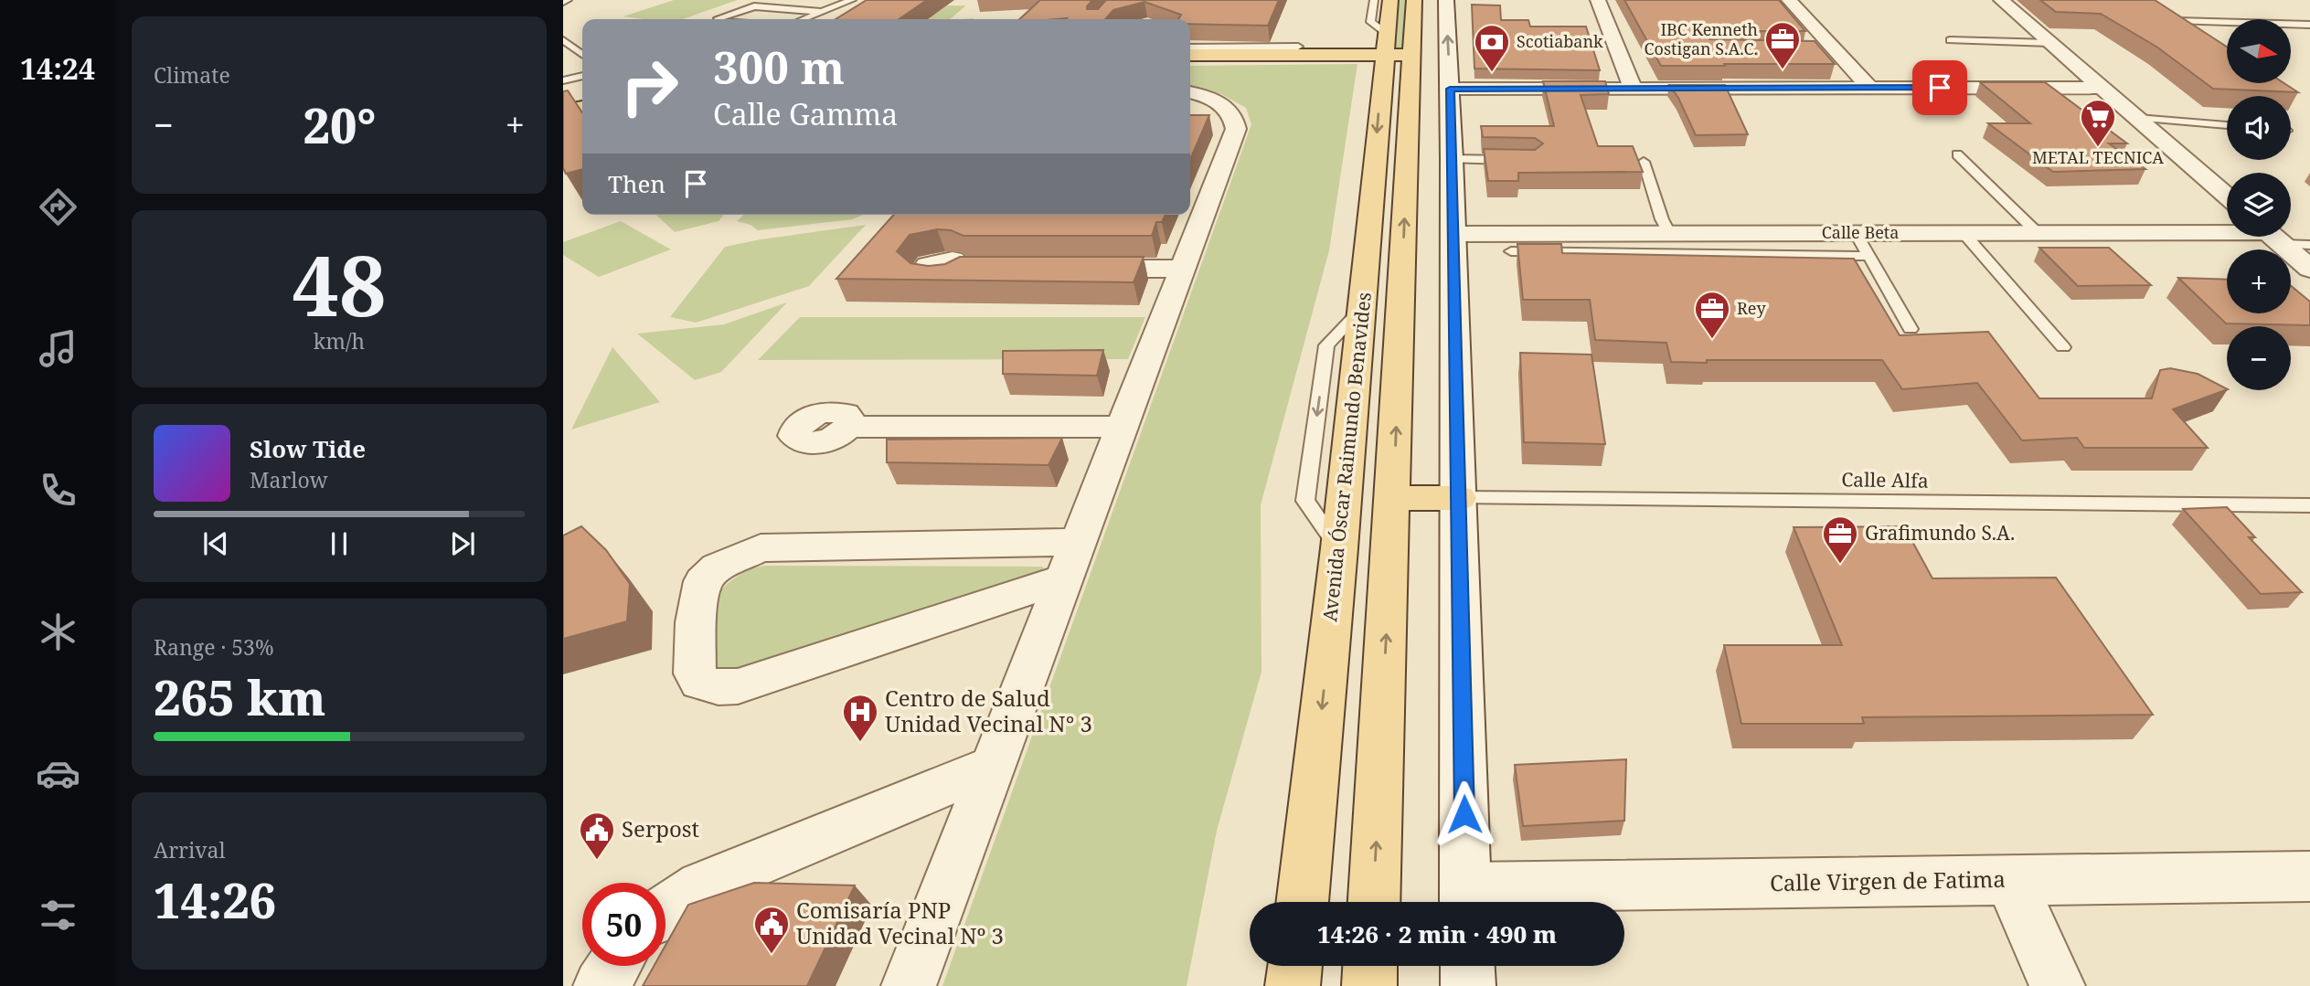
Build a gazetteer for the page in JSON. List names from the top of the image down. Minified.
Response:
{"streets":{"main road":["Avenida Óscar Raimundo Benavides"],"street":["Calle Beta","Calle Virgen de Fatima"],"lane":["Calle Alfa"]},"places":{"office":["IBC Kenneth Costigan S.A.C.","Rey","Grafimundo S.A."],"bank":["Scotiabank"],"supermarket":["METAL TECNICA"],"hospital":["Centro de Salud Unidad Vecinal N° 3"],"public building":["Serpost","Comisaría PNP Unidad Vecinal Nº 3"]},"north":"right","page":{"tabs":"14:24","tile":["Climate",["48","km/h"],["Range · 53%","265 km"],["Arrival","14:26"]],"map_buttons":["+","−"],"turn":["300 m","Calle Gamma"],"heat":["−","20°","+"],"then":"Then","song":["Slow Tide","Marlow"],"limit":"50","trip":"14:26 · 2 min · 490 m"}}
